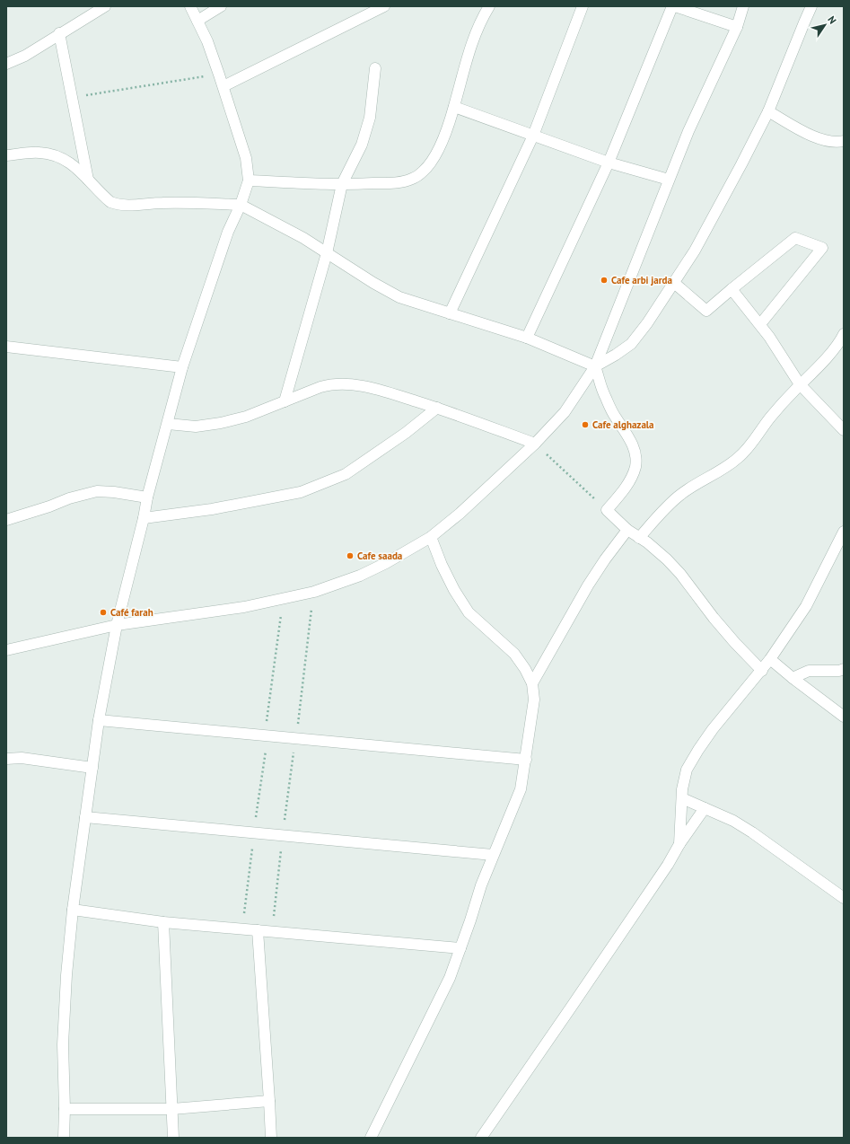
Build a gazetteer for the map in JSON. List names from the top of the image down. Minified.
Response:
{"places":["Cafe arbi jarda","Cafe alghazala","Cafe saada","Café farah"],"north":"top right"}
